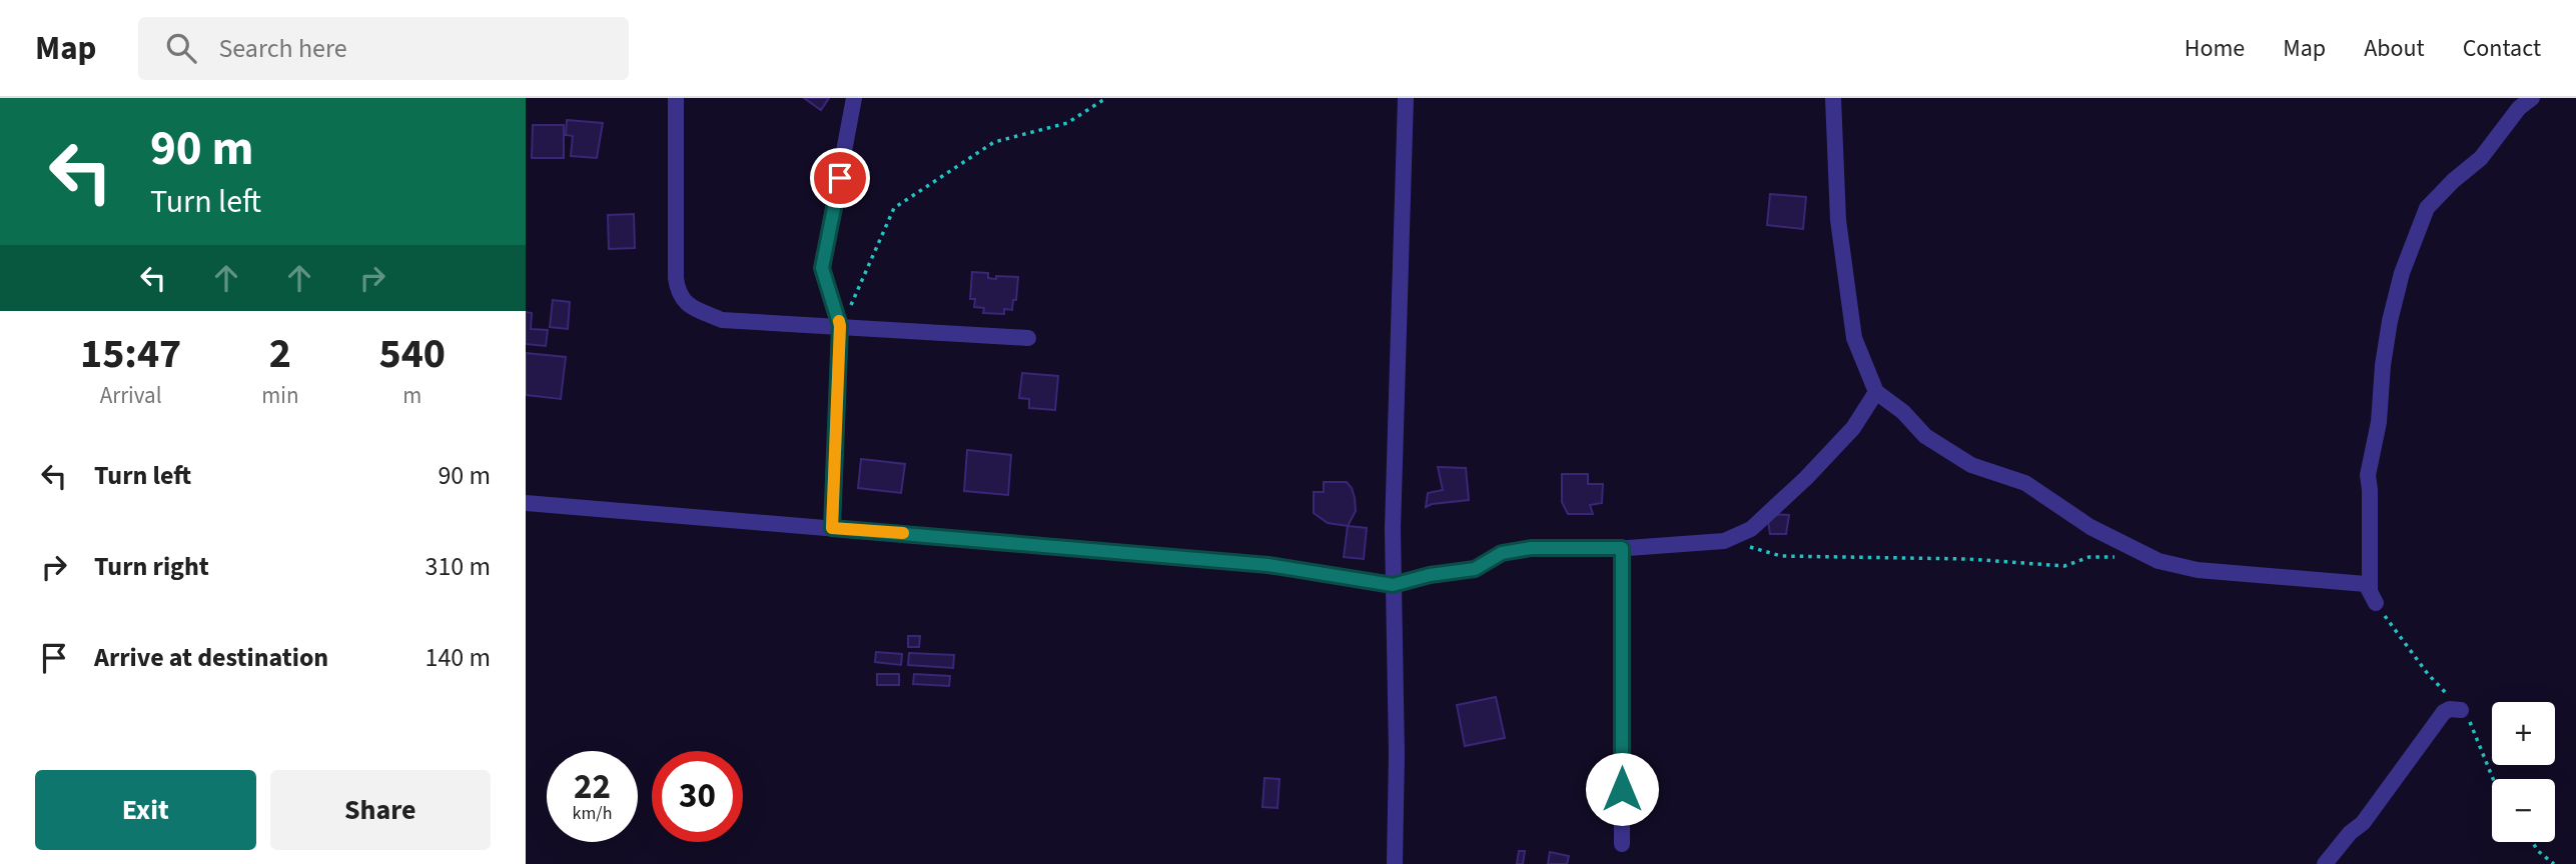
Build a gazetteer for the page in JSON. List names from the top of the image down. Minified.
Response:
{"page":{"header":"Map","search":"Search here","nav":["Home","Map","About","Contact"],"turn":["90 m","Turn left"],"eta":["15:47","Arrival","2","min","540","m"],"list":[{"name":"Turn left","value":"90 m"},{"name":"Turn right","value":"310 m"},{"name":"Arrive at destination","value":"140 m"}],"map_buttons":["+","−"],"speed":"22 km/h","limit":"30","buttons":["Exit","Share"]}}
